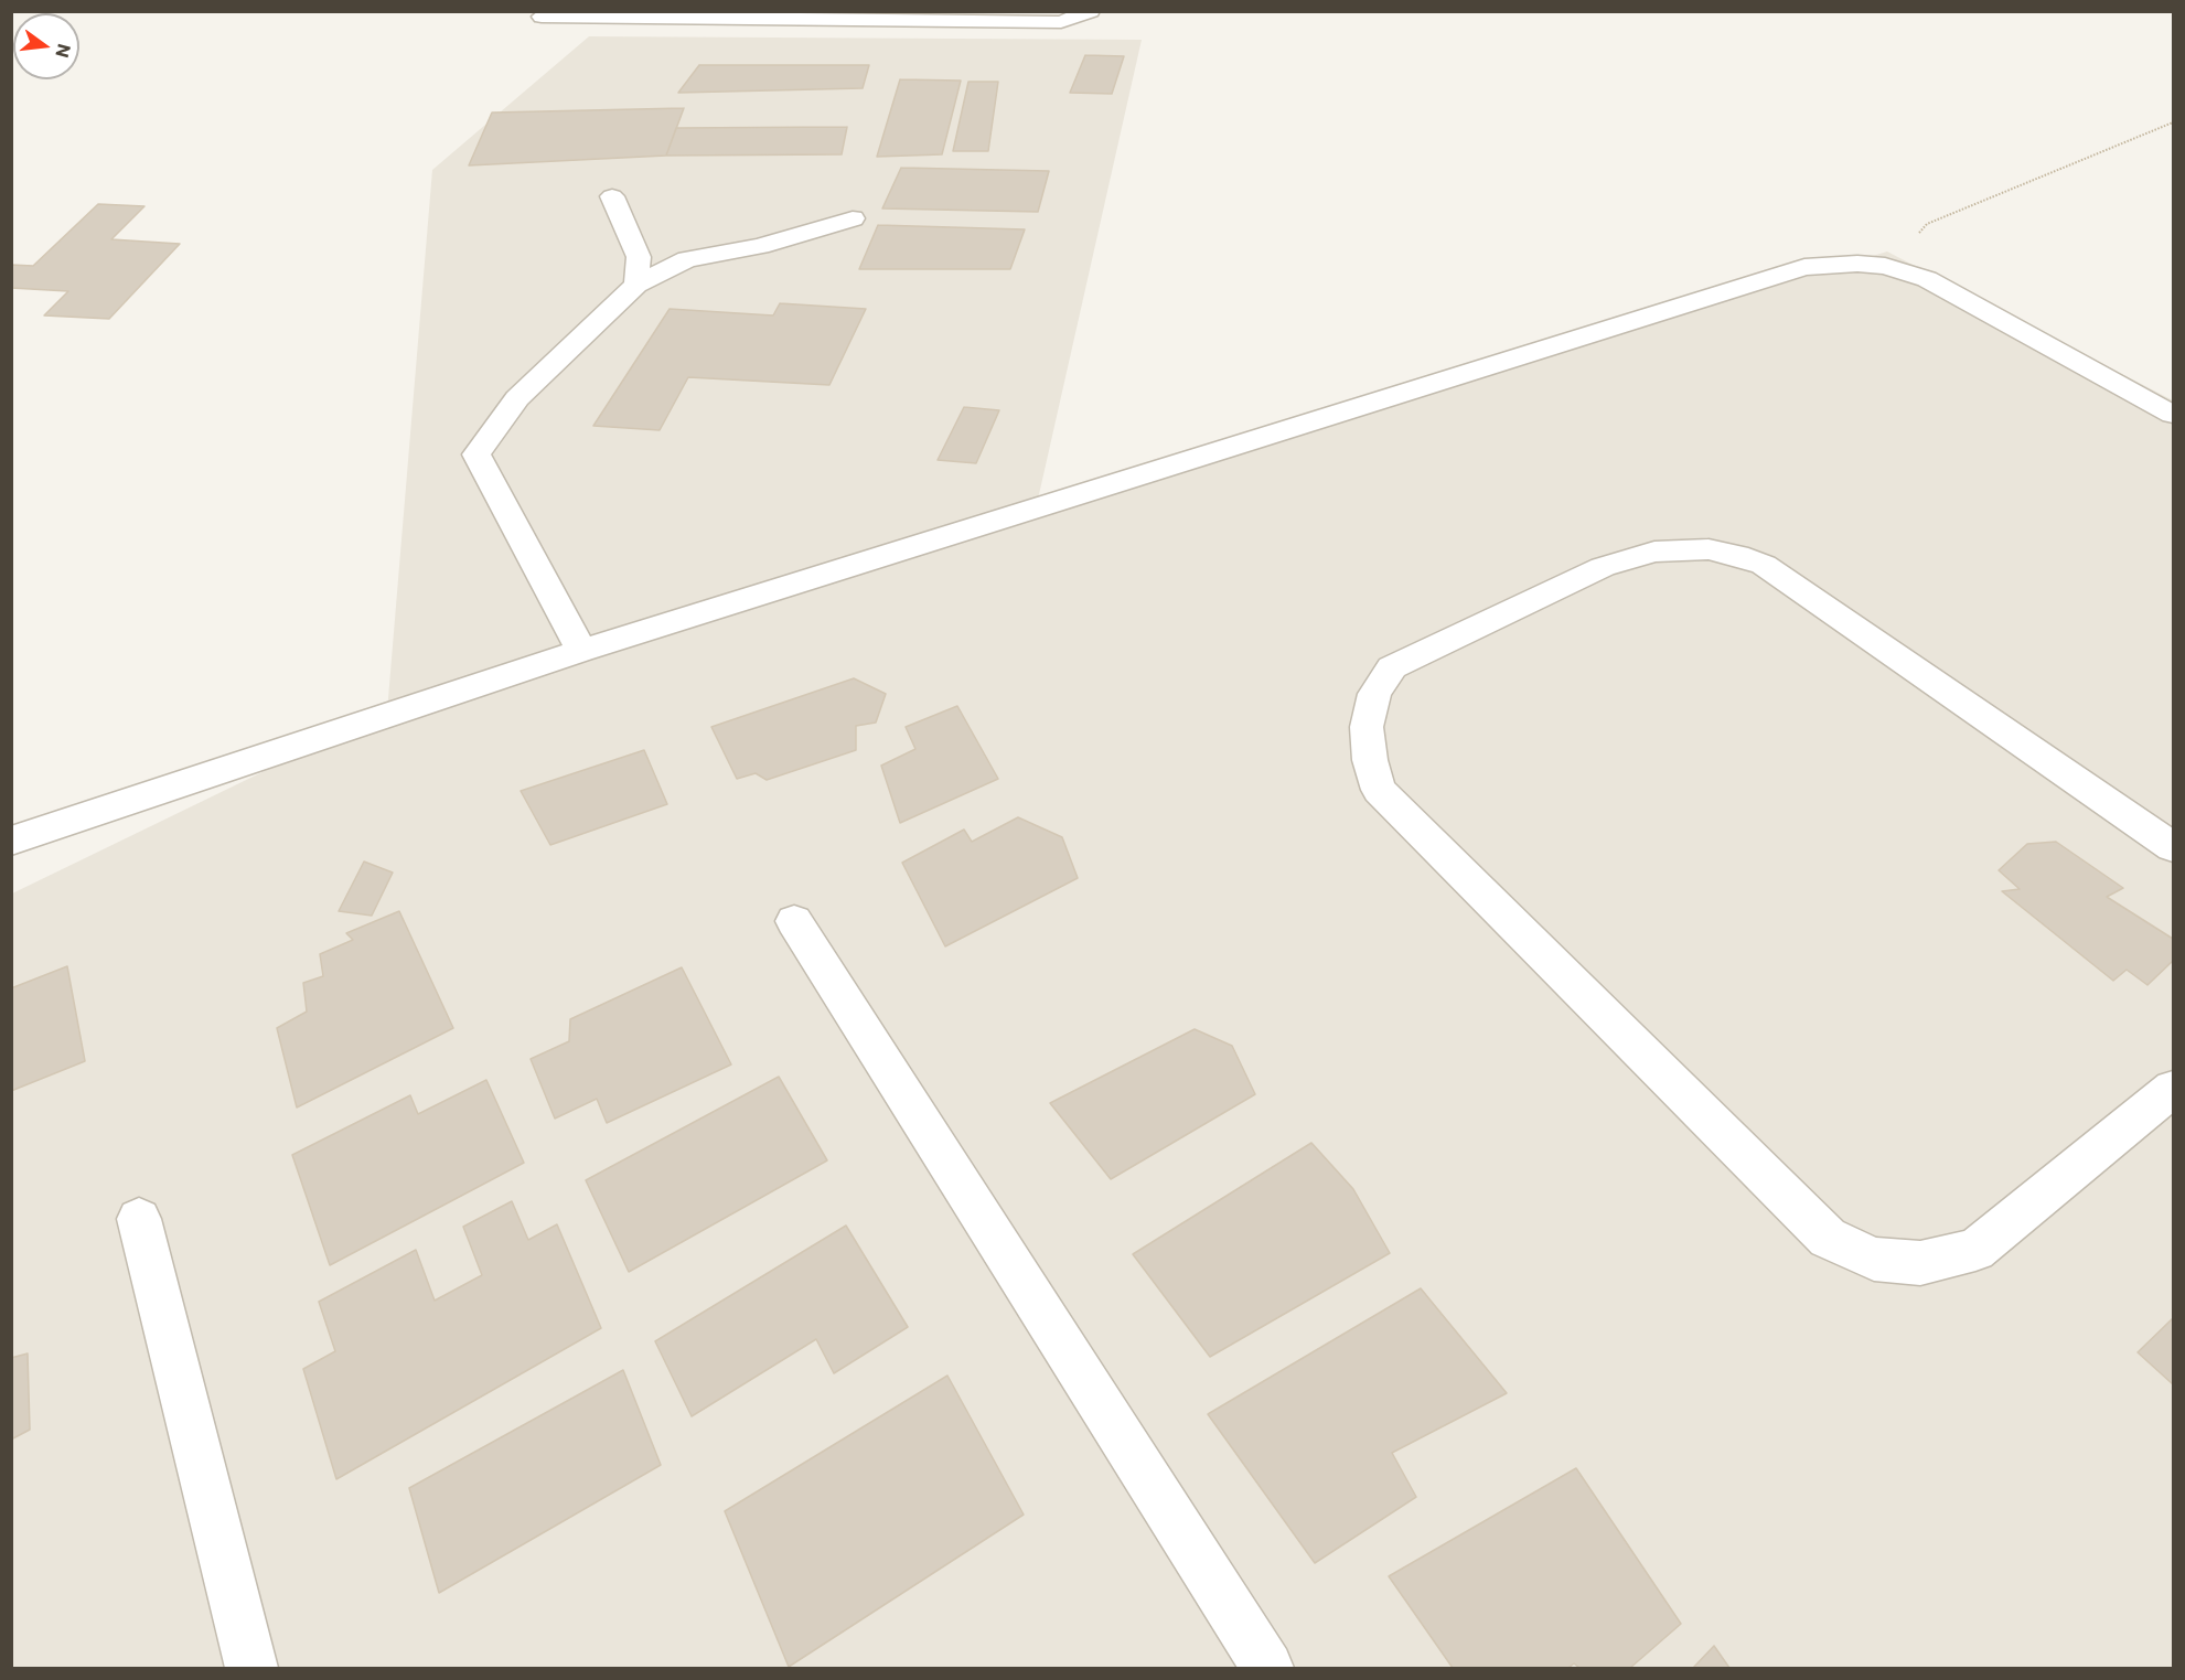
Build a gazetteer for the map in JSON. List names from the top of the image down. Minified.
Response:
{"north":"right"}
